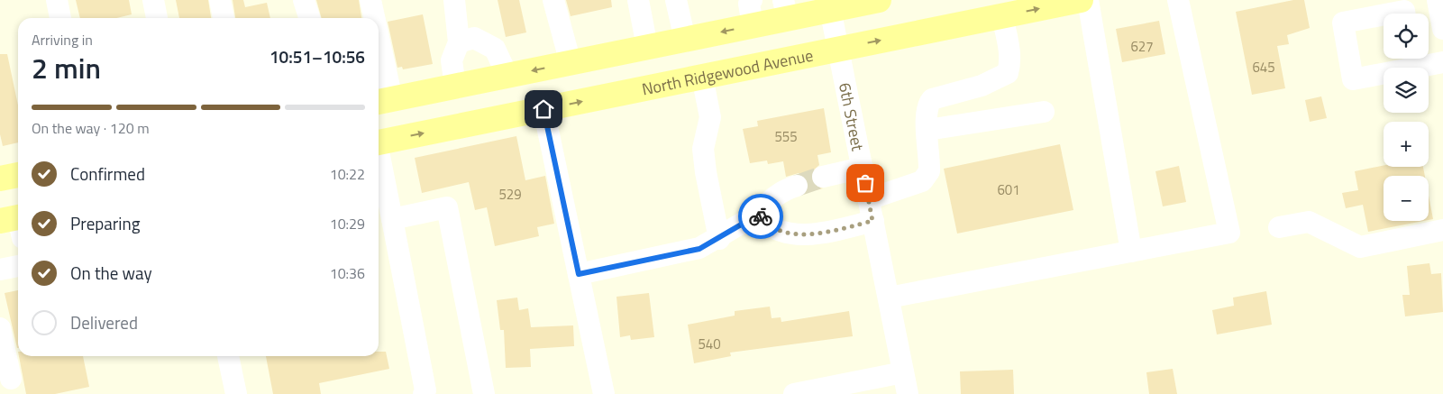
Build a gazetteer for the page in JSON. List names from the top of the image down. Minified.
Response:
{"streets":{"main road":["North Ridgewood Avenue"],"street":["6th Street"]},"crossings":[["North Ridgewood Avenue","6th Street"]],"house_numbers":["627","645","555","601","529","540"],"page":{"map_buttons":["+","−"],"heading":["2 min","Arriving in","10:51–10:56"],"bar":"On the way · 120 m","list":[["Confirmed","10:22"],["Preparing","10:29"],["On the way","10:36"],"Delivered"]}}
